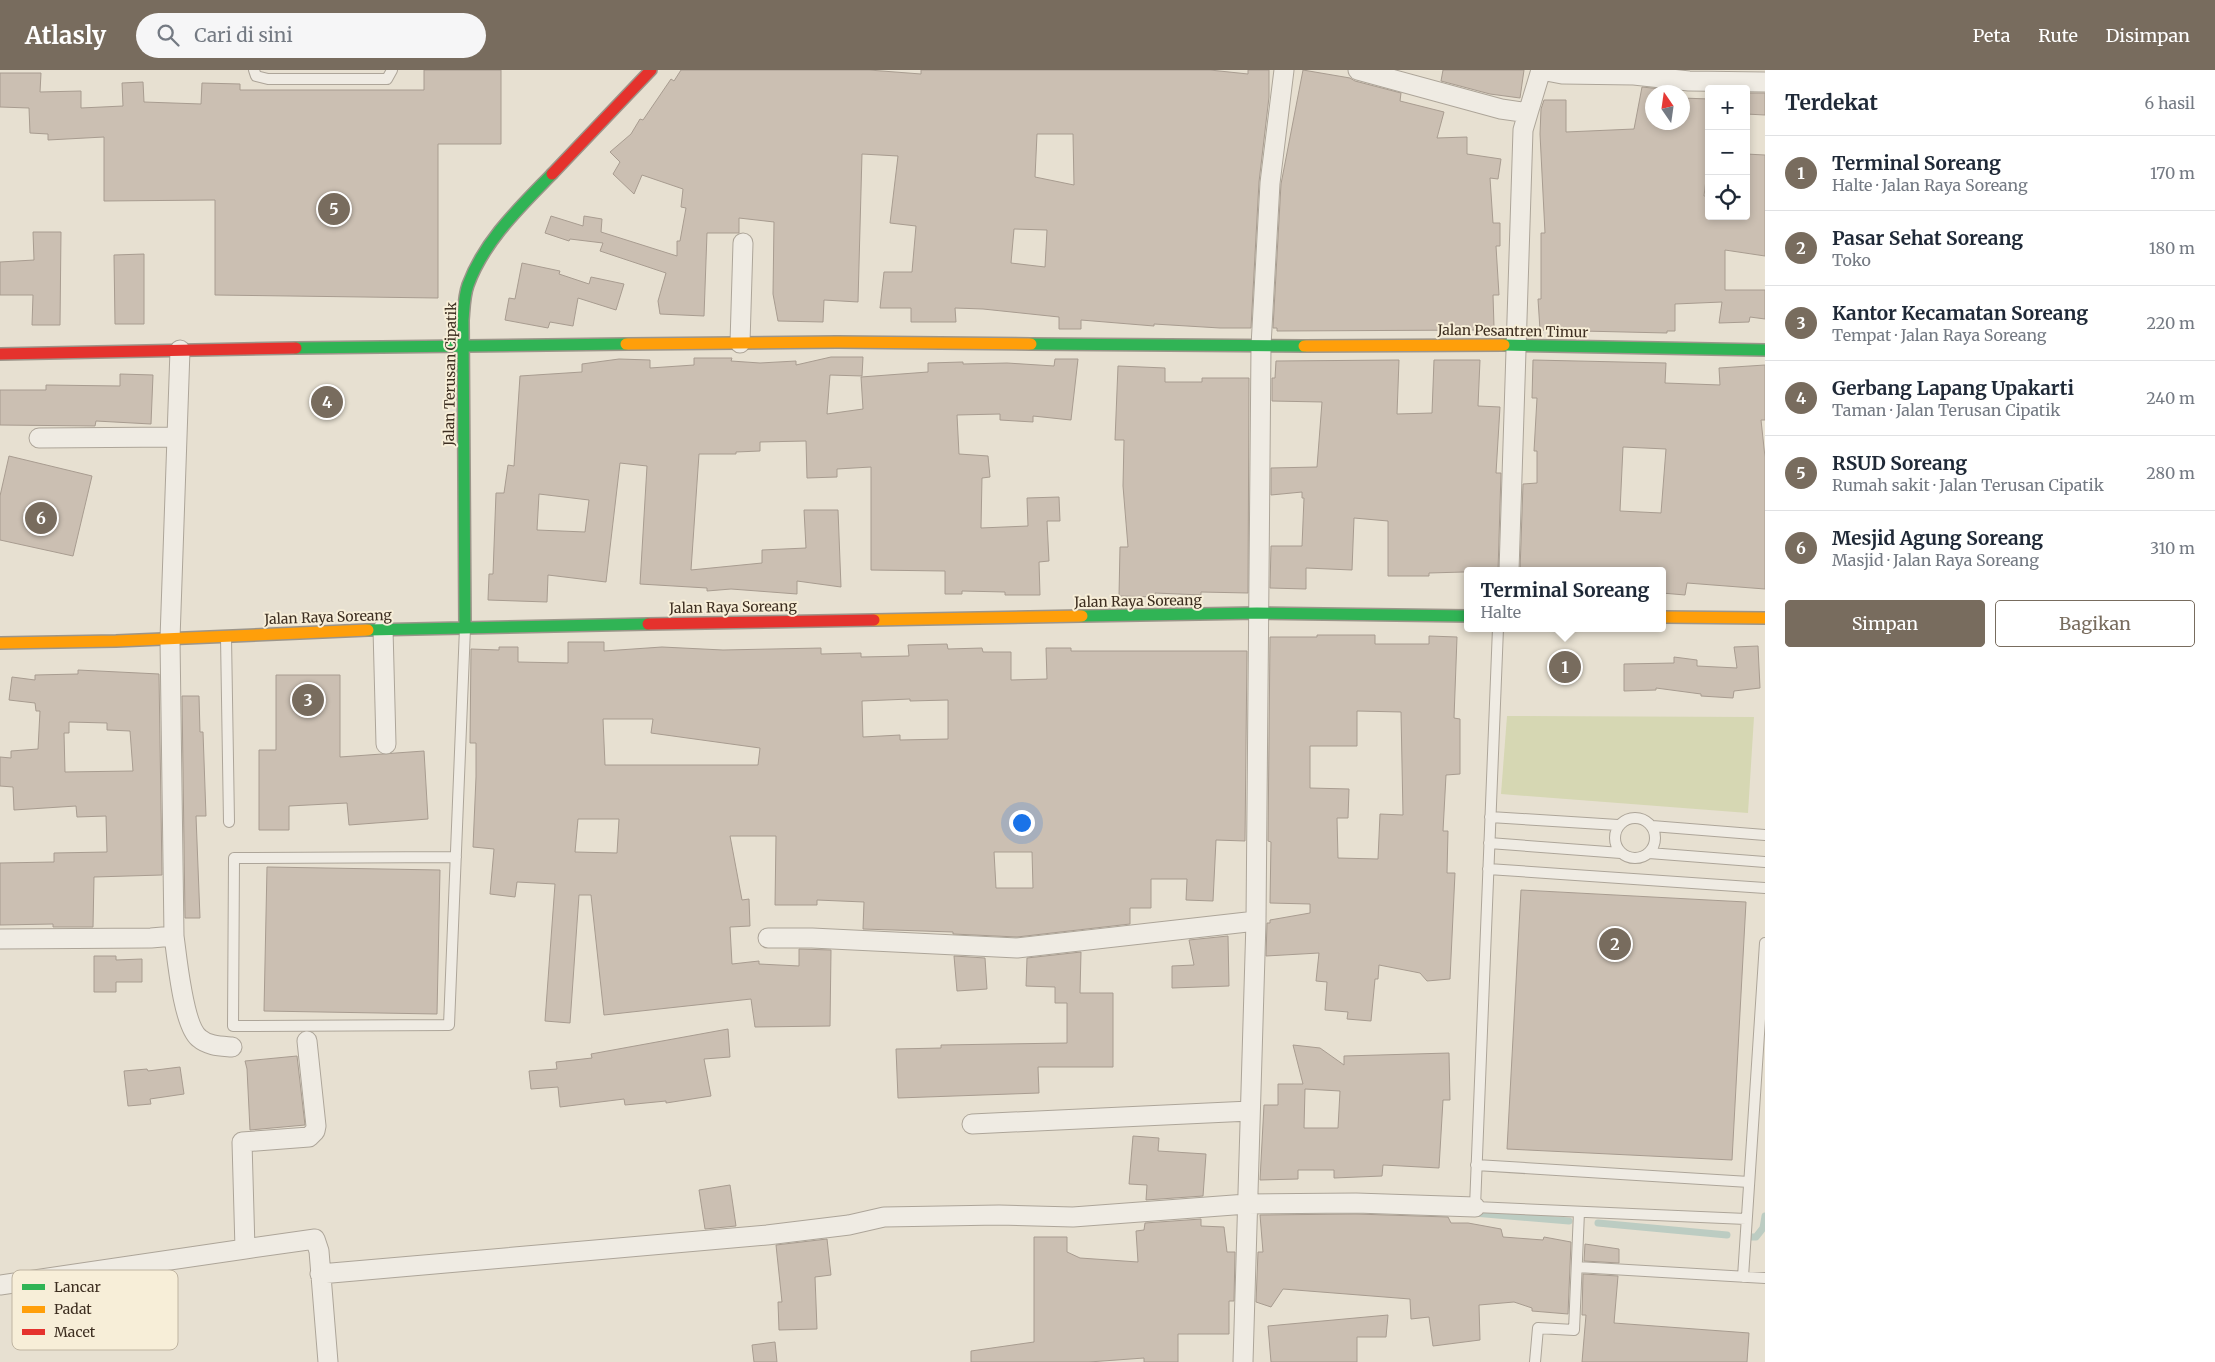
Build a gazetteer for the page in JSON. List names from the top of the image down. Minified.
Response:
{"streets":{"main road":["Jalan Pesantren Timur","Jalan Terusan Cipatik","Jalan Raya Soreang"]},"crossings":[["Jalan Pesantren Timur","Jalan Terusan Cipatik"],["Jalan Terusan Cipatik","Jalan Raya Soreang"]],"legend":["Lancar","Padat","Macet"],"north":"top","page":{"header":"Atlasly","search":"Cari di sini","nav":["Peta","Rute","Disimpan"],"heading":["Terdekat","6 hasil"],"map_buttons":["+","−"],"list":[{"mark":"1","name":"Terminal Soreang","note":"Halte · Jalan Raya Soreang","value":"170 m"},{"mark":"2","name":"Pasar Sehat Soreang","note":"Toko","value":"180 m"},{"mark":"3","name":"Kantor Kecamatan Soreang","note":"Tempat · Jalan Raya Soreang","value":"220 m"},{"mark":"4","name":"Gerbang Lapang Upakarti","note":"Taman · Jalan Terusan Cipatik","value":"240 m"},{"mark":"5","name":"RSUD Soreang","note":"Rumah sakit · Jalan Terusan Cipatik","value":"280 m"},{"mark":"6","name":"Mesjid Agung Soreang","note":"Masjid · Jalan Raya Soreang","value":"310 m"}],"pins":["5","4","6","1","3","2"],"popup":["Terminal Soreang","Halte"],"buttons":["Simpan","Bagikan"]}}
